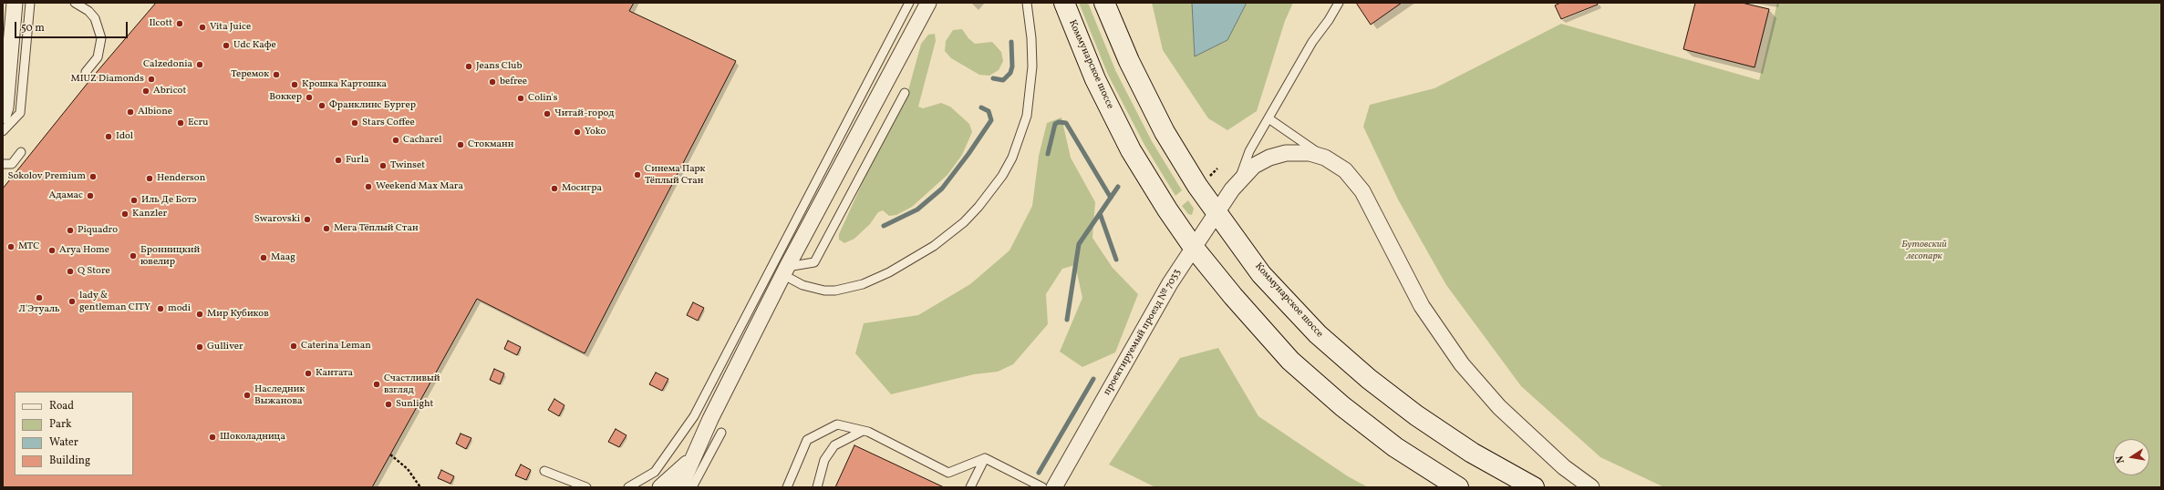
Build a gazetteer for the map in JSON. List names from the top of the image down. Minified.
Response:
{"streets":{"main road":["Коммунарское шоссе"],"street":["проектируемый проезд № 7033"]},"crossings":[["Коммунарское шоссе","проектируемый проезд № 7033"]],"parks":["Бутовский лесопарк"],"places":["Ilcott","Vita Juice","Udc Кафе","Calzedonia","Jeans Club","Теремок","MIUZ Diamonds","befree","Крошка Картошка","Abricot","Воккер","Colin's","Франклинс Бургер","Albione","Читай-город","Ecru","Stars Coffee","Yoko","Idol","Cacharel","Стокманн","Furla","Twinset","Синема Парк Тёплый Стан","Sokolov Premium","Henderson","Weekend Max Mara","Мосигра","Адамас","Иль Де Ботэ","Kanzler","Swarovski","Мега Тёплый Cтан","Piquadro","МТС","Arya Home","Бронницкий ювелир","Maag","Q Store","Л'Этуаль","lady & gentleman CITY","modi","Мир Кубиков","Caterina Leman","Gulliver","Кантата","Счастливый взгляд","Наследник Выжанова","Sunlight","Шоколадница"],"legend":["Road","Park","Water","Building"],"scale_bar":"50 m","north":"left"}
